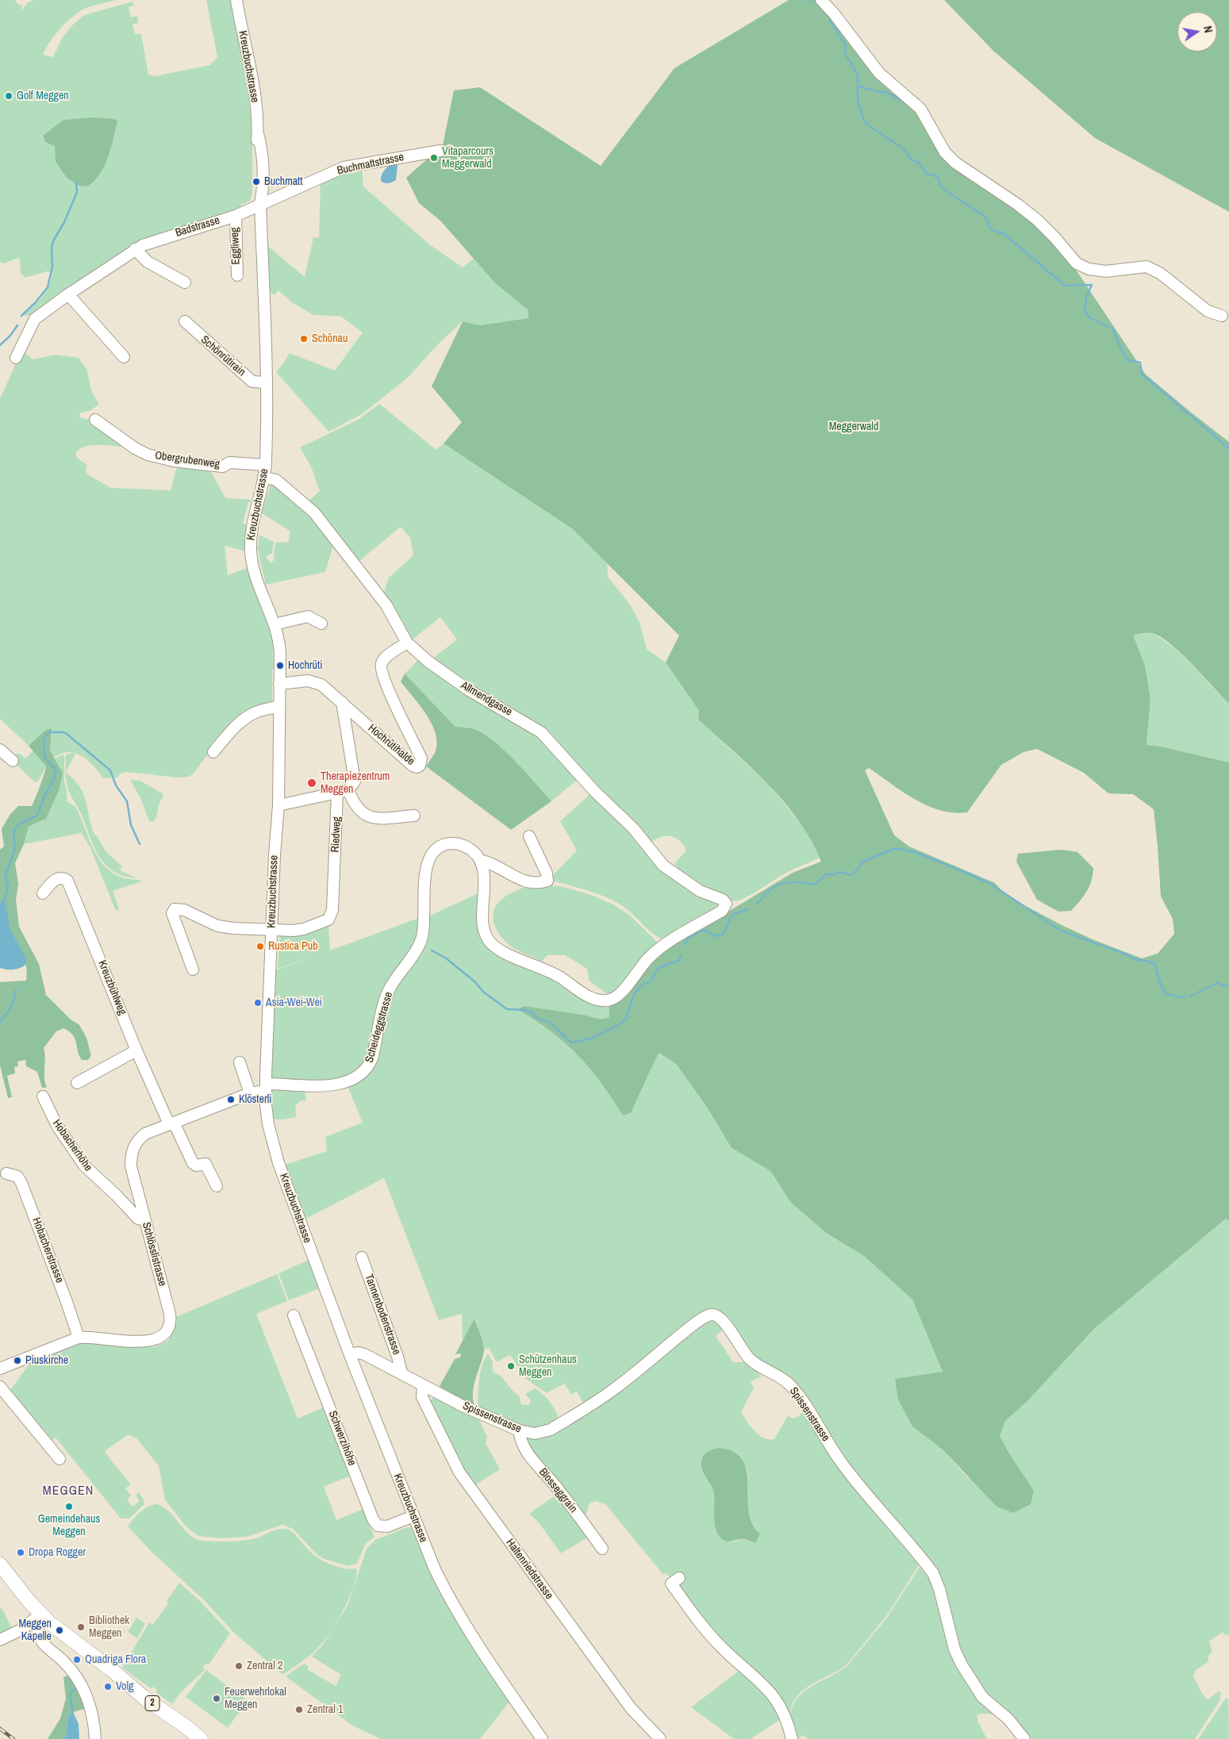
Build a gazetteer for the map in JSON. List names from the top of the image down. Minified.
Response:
{"streets":{"main road":["2"],"street":["Kreuzbuchstrasse","Buchmattstrasse","Badstrasse","Eggliweg","Schönrütirain","Obergrubenweg","Allmendgasse","Hochrütihalde","Riedweg","Kreuzbühlweg","Scheideggstrasse","Hobacherhöhe","Hobacherstrasse","Schlösslistrasse","Tannenbodenstrasse","Spissenstrasse","Schwerzihöhe","Blosseggrain","Haltenriedstrasse"]},"crossings":[["Kreuzbuchstrasse","Buchmattstrasse"],["Kreuzbuchstrasse","Badstrasse"],["Kreuzbuchstrasse","Schönrütirain"],["Kreuzbuchstrasse","Obergrubenweg"],["Kreuzbuchstrasse","Allmendgasse"],["Kreuzbuchstrasse","Hochrütihalde"],["Kreuzbuchstrasse","Riedweg"],["Kreuzbuchstrasse","Scheideggstrasse"],["Kreuzbuchstrasse","Schlösslistrasse"],["Kreuzbuchstrasse","Spissenstrasse"],["Kreuzbuchstrasse","Schwerzihöhe"],["Buchmattstrasse","Badstrasse"],["Badstrasse","Eggliweg"],["Allmendgasse","Hochrütihalde"],["Allmendgasse","Scheideggstrasse"],["Hochrütihalde","Riedweg"],["Kreuzbühlweg","Schlösslistrasse"],["Scheideggstrasse","Schlösslistrasse"],["Hobacherhöhe","Schlösslistrasse"],["Hobacherstrasse","Schlösslistrasse"],["Tannenbodenstrasse","Spissenstrasse"],["Spissenstrasse","Blosseggrain"],["Spissenstrasse","Haltenriedstrasse"]],"districts":["MEGGEN"],"parks":["Meggerwald"],"places":["Golf Meggen","Vitaparcours Meggerwald","Buchmatt","Schönau","Hochrüti","Therapiezentrum Meggen","Rustica Pub","Asia-Wei-Wei","Klösterli","Piuskirche","Schützenhaus Meggen","Gemeindehaus Meggen","Dropa Rogger","Bibliothek Meggen","Meggen Kapelle","Quadriga Flora","Zentral 2","Volg","Feuerwehrlokal Meggen","Zentral 1"],"north":"right"}
